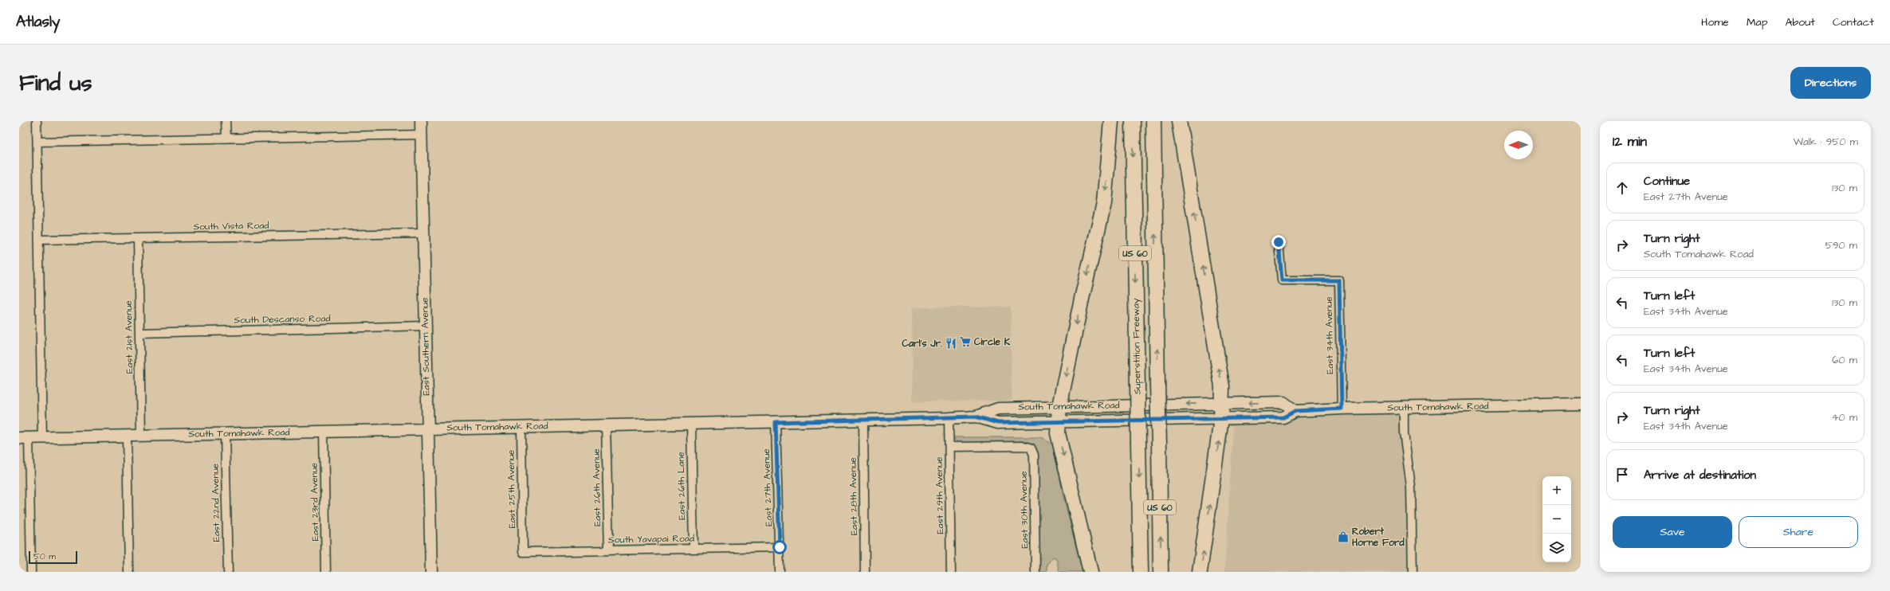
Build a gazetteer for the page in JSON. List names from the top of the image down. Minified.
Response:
{"streets":{"highway":["US 60","Superstition Freeway"],"main road":["East Southern Avenue","South Tomahawk Road"],"street":["South Vista Road","South Descanso Road","East 34th Avenue","East 21st Avenue","East 26th Lane","East 26th Avenue","East 27th Avenue","East 25th Avenue","East 29th Avenue","East 28th Avenue","East 23rd Avenue","East 22nd Avenue","East 30th Avenue","South Yavapai Road"]},"crossings":[["South Vista Road","East 21st Avenue"],["South Vista Road","East Southern Avenue"],["South Descanso Road","East 21st Avenue"],["South Descanso Road","East Southern Avenue"],["East 34th Avenue","South Tomahawk Road"],["East 21st Avenue","South Tomahawk Road"],["East Southern Avenue","South Tomahawk Road"],["South Tomahawk Road","East 26th Lane"],["South Tomahawk Road","East 26th Avenue"],["South Tomahawk Road","East 27th Avenue"],["South Tomahawk Road","East 25th Avenue"],["South Tomahawk Road","East 29th Avenue"],["South Tomahawk Road","East 28th Avenue"],["South Tomahawk Road","East 23rd Avenue"],["South Tomahawk Road","East 22nd Avenue"],["East 26th Lane","South Yavapai Road"],["East 26th Avenue","South Yavapai Road"],["East 27th Avenue","South Yavapai Road"],["East 25th Avenue","South Yavapai Road"],["East 29th Avenue","East 30th Avenue"]],"places":{"supermarket":["Circle K"],"restaurant":["Carl's Jr."],"shop":["Robert Horne Ford"]},"scale_bar":"50 m","north":"left","page":{"header":"Atlasly","nav":["Home","Map","About","Contact"],"buttons":["Directions",["Save","Share"]],"title":"Find us","heading":["12 min","Walk · 950 m"],"list":[["Continue","East 27th Avenue","130 m"],["Turn right","South Tomahawk Road","590 m"],["Turn left","East 34th Avenue","130 m"],["Turn left","East 34th Avenue","60 m"],["Turn right","East 34th Avenue","40 m"],"Arrive at destination"],"map_buttons":["+","−"],"scale":"50 m"}}
